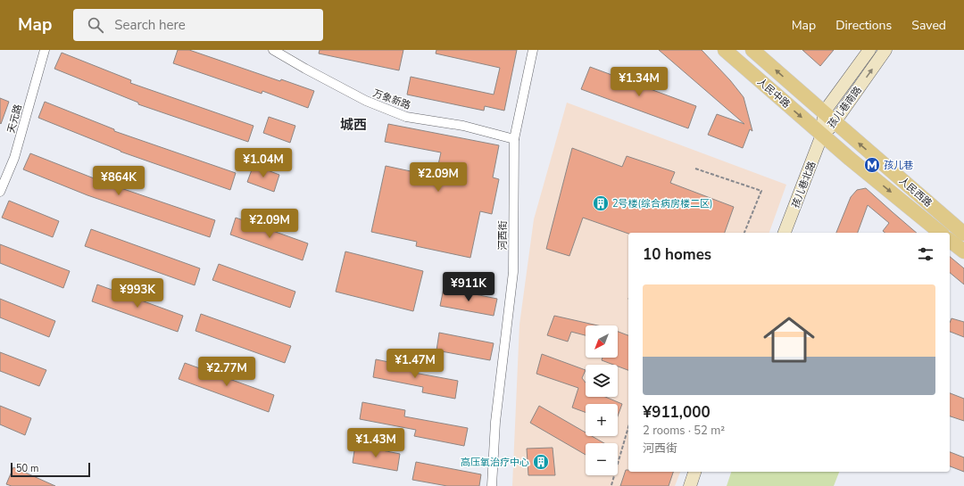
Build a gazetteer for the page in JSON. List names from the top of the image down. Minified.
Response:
{"streets":{"main road":["人民中路","孩儿巷南路","孩儿巷北路","人民西路"],"street":["万象新路","天元路","河西街"]},"crossings":[["人民中路","孩儿巷南路"],["人民中路","孩儿巷北路"],["人民中路","人民西路"],["万象新路","河西街"],["孩儿巷南路","孩儿巷北路"],["孩儿巷南路","人民西路"],["孩儿巷北路","人民西路"]],"districts":["城西"],"places":{"metro station":["孩儿巷"],"building":["2号楼(综合病房楼二区)","高压氧治疗中心"]},"scale_bar":"50 m","north":"bottom left","page":{"header":"Map","search":"Search here","nav":["Map","Directions","Saved"],"price":["¥1.34M","¥1.04M","¥2.09M","¥864K","¥2.09M","¥911K","¥993K","¥1.47M","¥2.77M","¥1.43M"],"heading":"10 homes","list":[{"name":"¥911,000","note":"2 rooms · 52 m² · 河西街"}],"map_buttons":["+","−"],"scale":"50 m"}}
